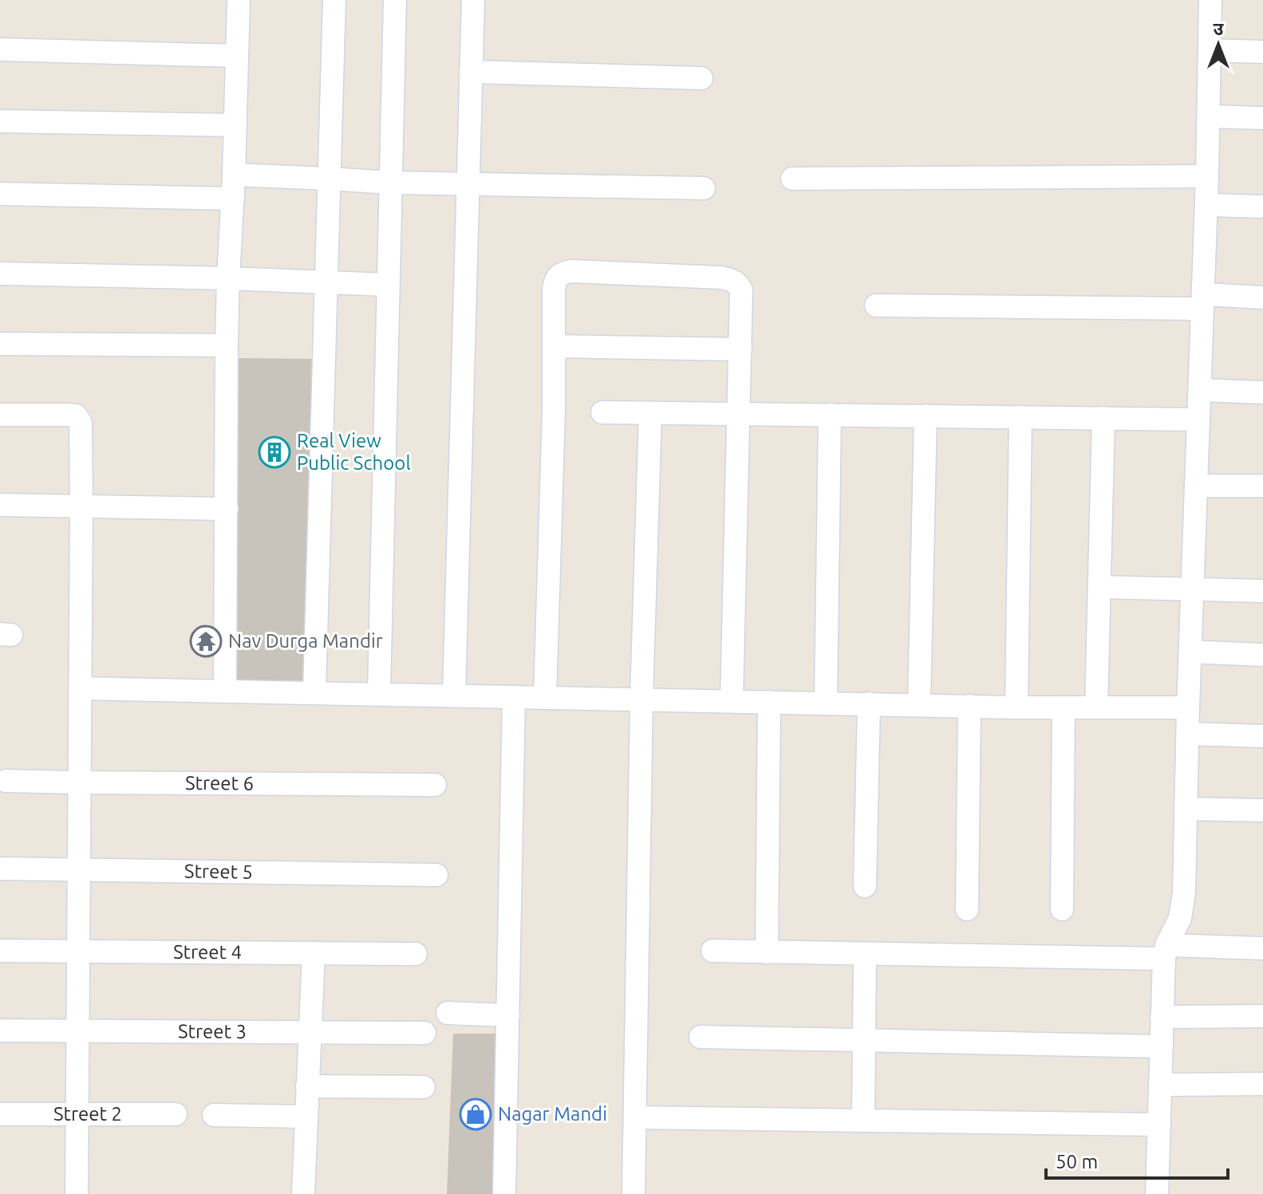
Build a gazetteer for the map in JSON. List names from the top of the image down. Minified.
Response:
{"streets":{"street":["Street 6","Street 5","Street 4","Street 3","Street 2"]},"places":{"building":["Real View Public School"],"temple":["Nav Durga Mandir"],"shop":["Nagar Mandi"]},"scale_bar":"50 m","north":"top"}
